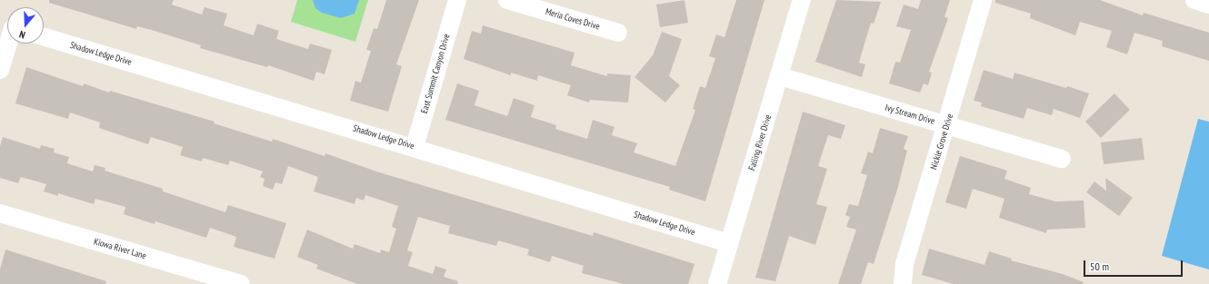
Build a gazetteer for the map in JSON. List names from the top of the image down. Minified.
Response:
{"streets":{"street":["Meria Coves Drive","Shadow Ledge Drive","East Summit Canyon Drive","Ivy Stream Drive","Nickle Grove Drive","Falling River Drive","Kiowa River Lane"]},"crossings":[["Shadow Ledge Drive","East Summit Canyon Drive"],["Shadow Ledge Drive","Falling River Drive"],["Ivy Stream Drive","Nickle Grove Drive"],["Ivy Stream Drive","Falling River Drive"]],"scale_bar":"50 m","north":"bottom"}
